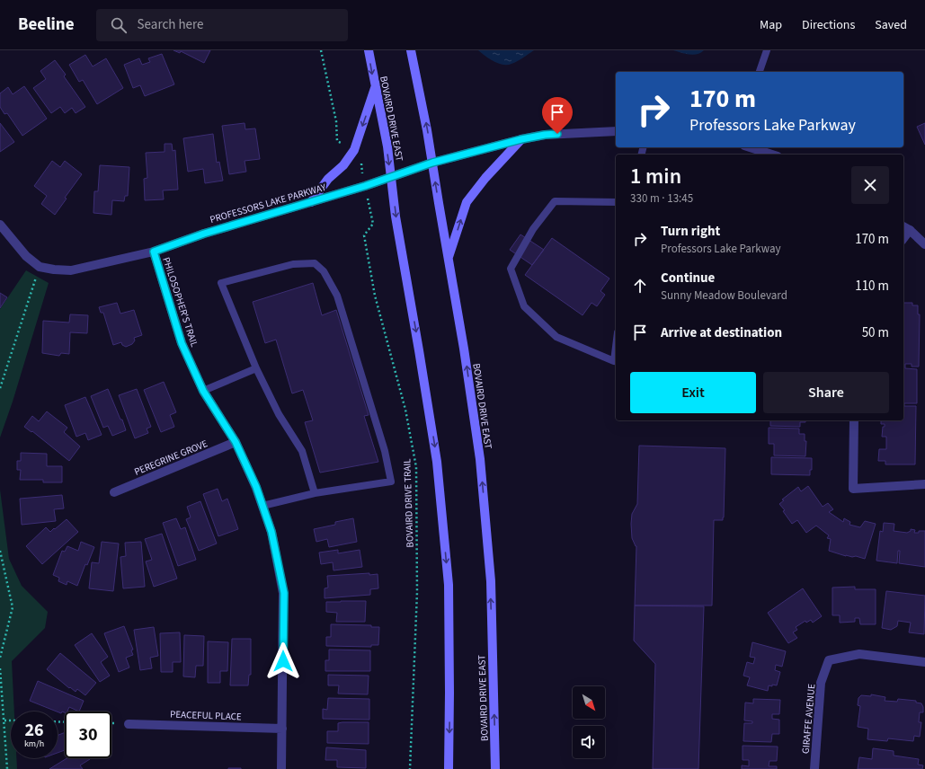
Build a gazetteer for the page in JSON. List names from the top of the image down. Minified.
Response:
{"streets":{"main road":["BOVAIRD DRIVE EAST"],"street":["PROFESSORS LAKE PARKWAY","PHILOSOPHER'S TRAIL","PEREGRINE GROVE","PEACEFUL PLACE","GIRAFFE AVENUE"],"path":["BOVAIRD DRIVE TRAIL"]},"crossings":[["BOVAIRD DRIVE EAST","PROFESSORS LAKE PARKWAY"],["PROFESSORS LAKE PARKWAY","PHILOSOPHER'S TRAIL"],["PHILOSOPHER'S TRAIL","PEREGRINE GROVE"],["PHILOSOPHER'S TRAIL","PEACEFUL PLACE"]],"north":"bottom right","page":{"header":"Beeline","search":"Search here","nav":["Map","Directions","Saved"],"turn":["170 m","Professors Lake Parkway"],"heading":["1 min","330 m · 13:45"],"list":[{"name":"Turn right","note":"Professors Lake Parkway","value":"170 m"},{"name":"Continue","note":"Sunny Meadow Boulevard","value":"110 m"},{"name":"Arrive at destination","value":"50 m"}],"buttons":["Exit","Share"],"speed":"26 km/h","limit":"30"}}
